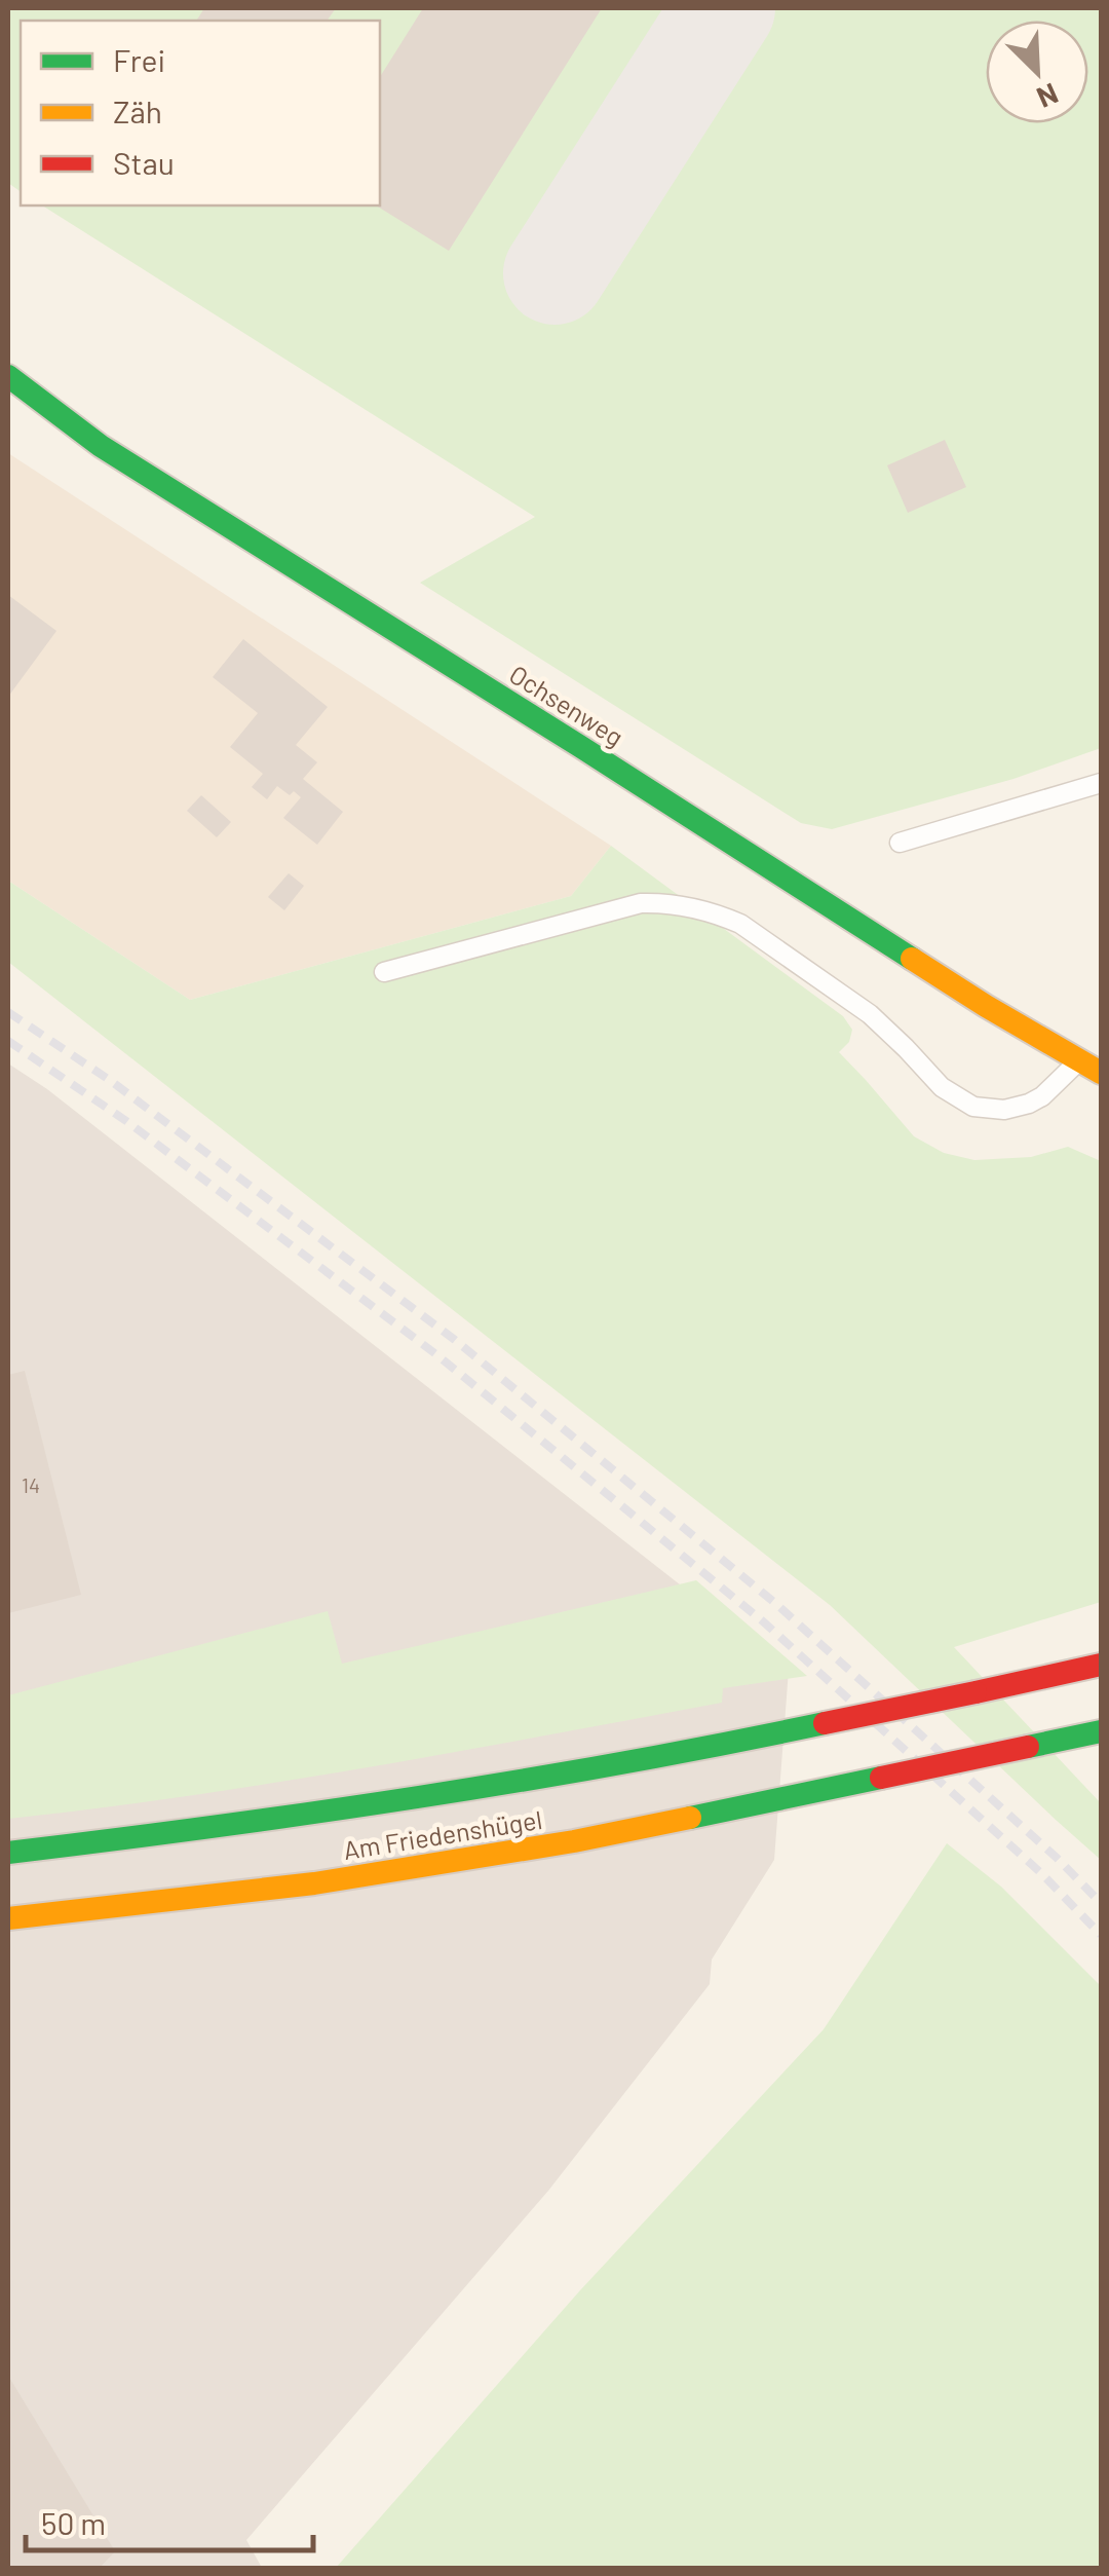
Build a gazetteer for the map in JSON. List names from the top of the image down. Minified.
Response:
{"streets":{"main road":["Ochsenweg","Am Friedenshügel"]},"house_numbers":["14"],"legend":["Frei","Zäh","Stau"],"scale_bar":"50 m","north":"bottom right"}
